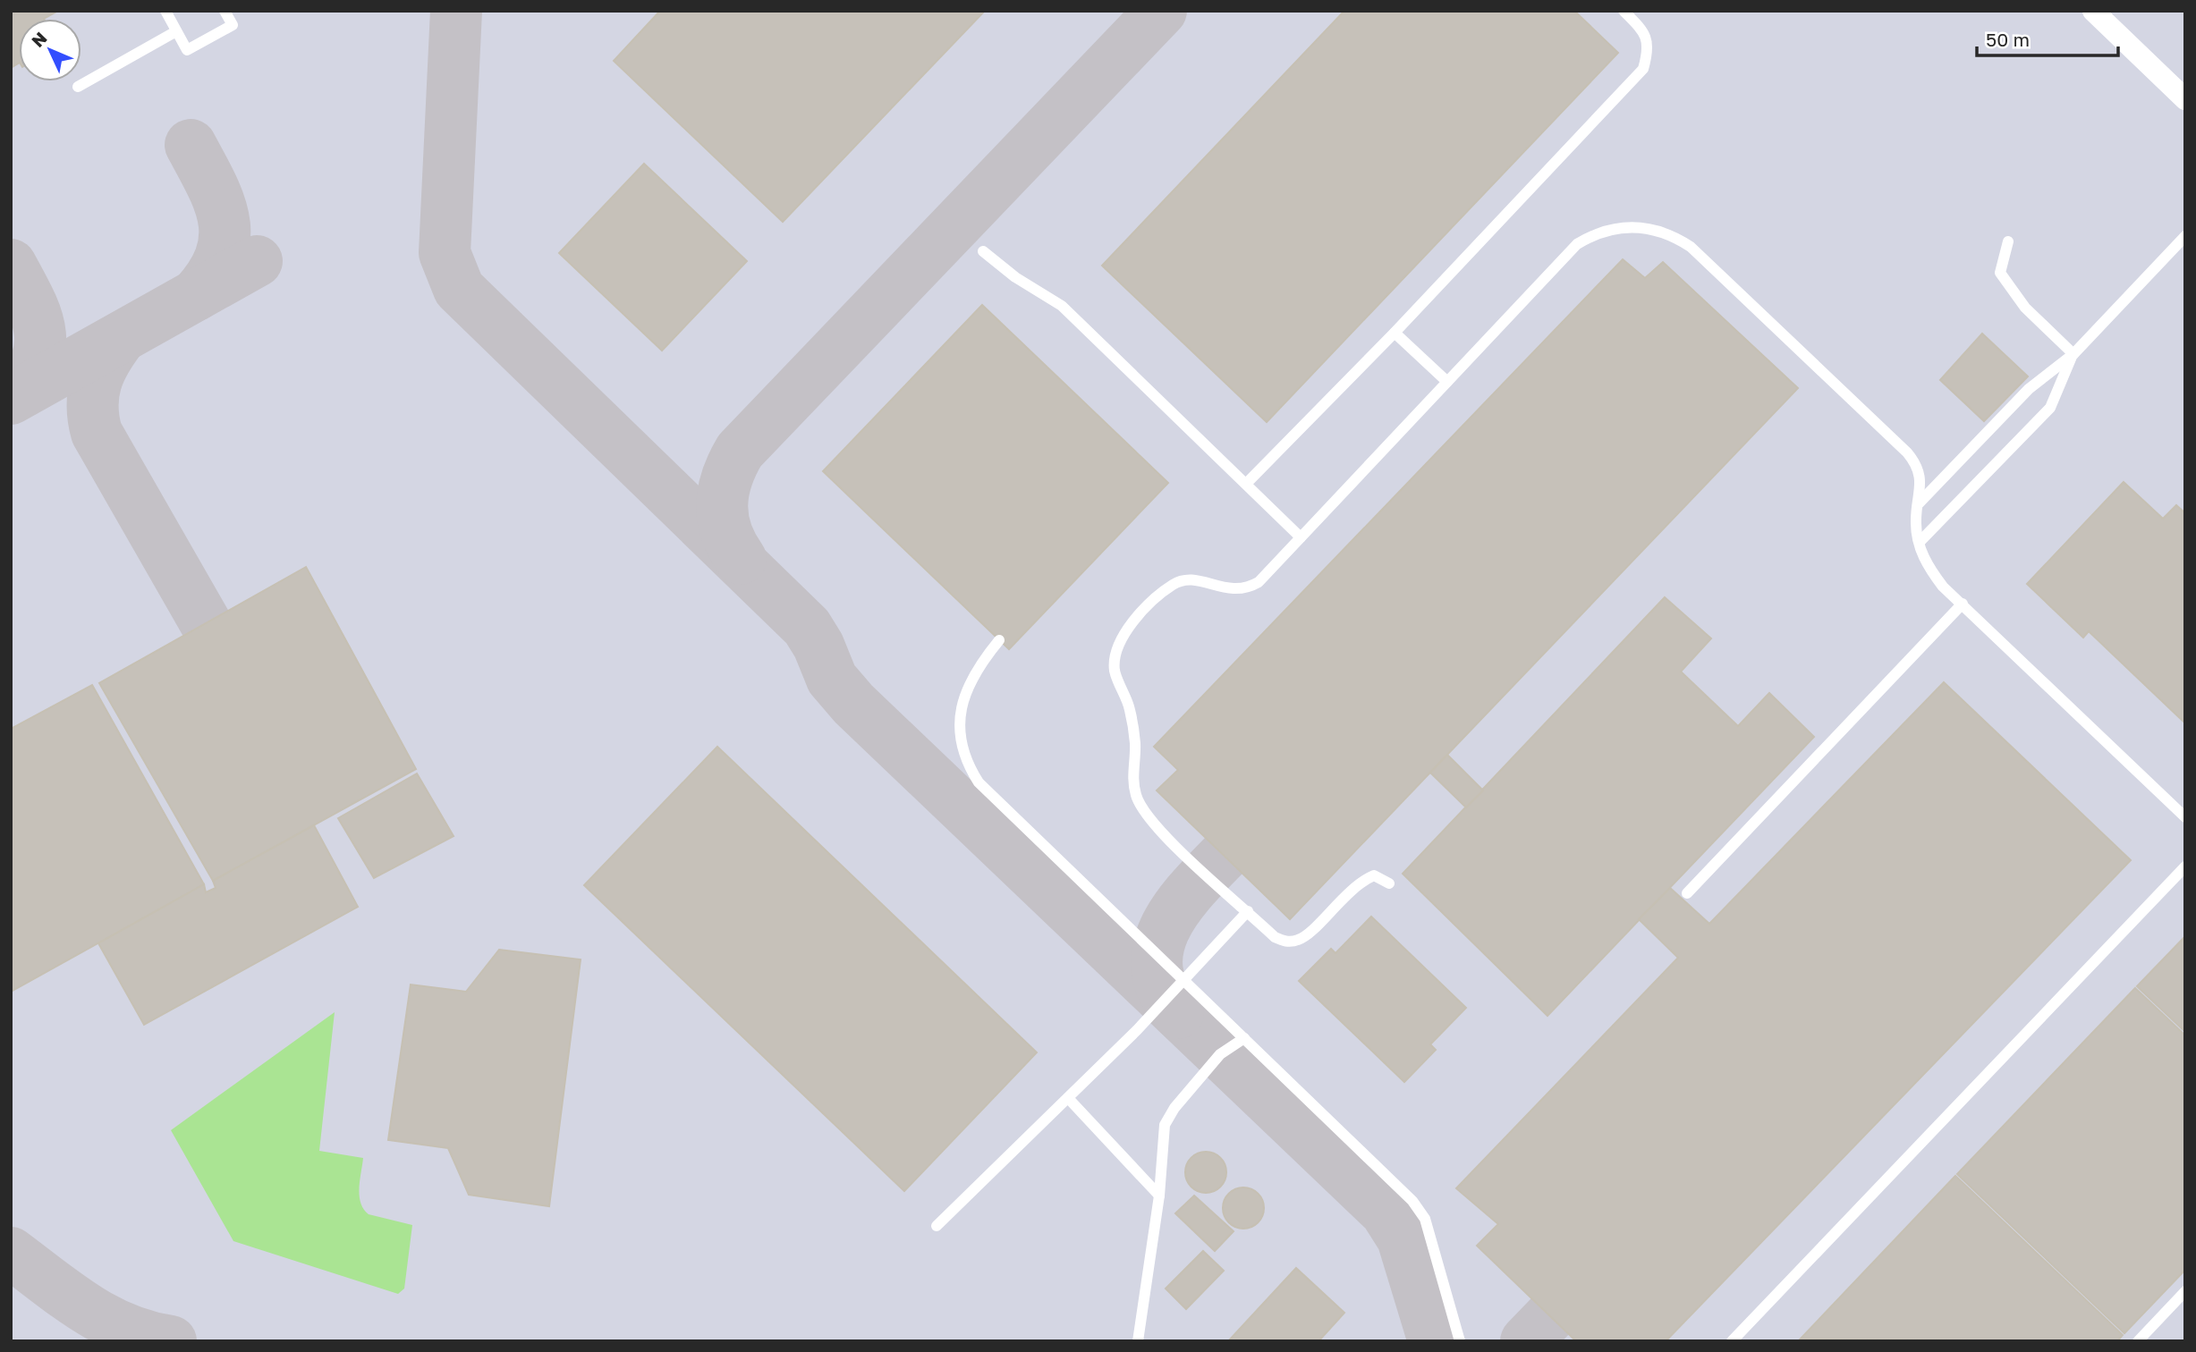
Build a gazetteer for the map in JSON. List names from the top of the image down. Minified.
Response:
{"scale_bar":"50 m","north":"top left"}
